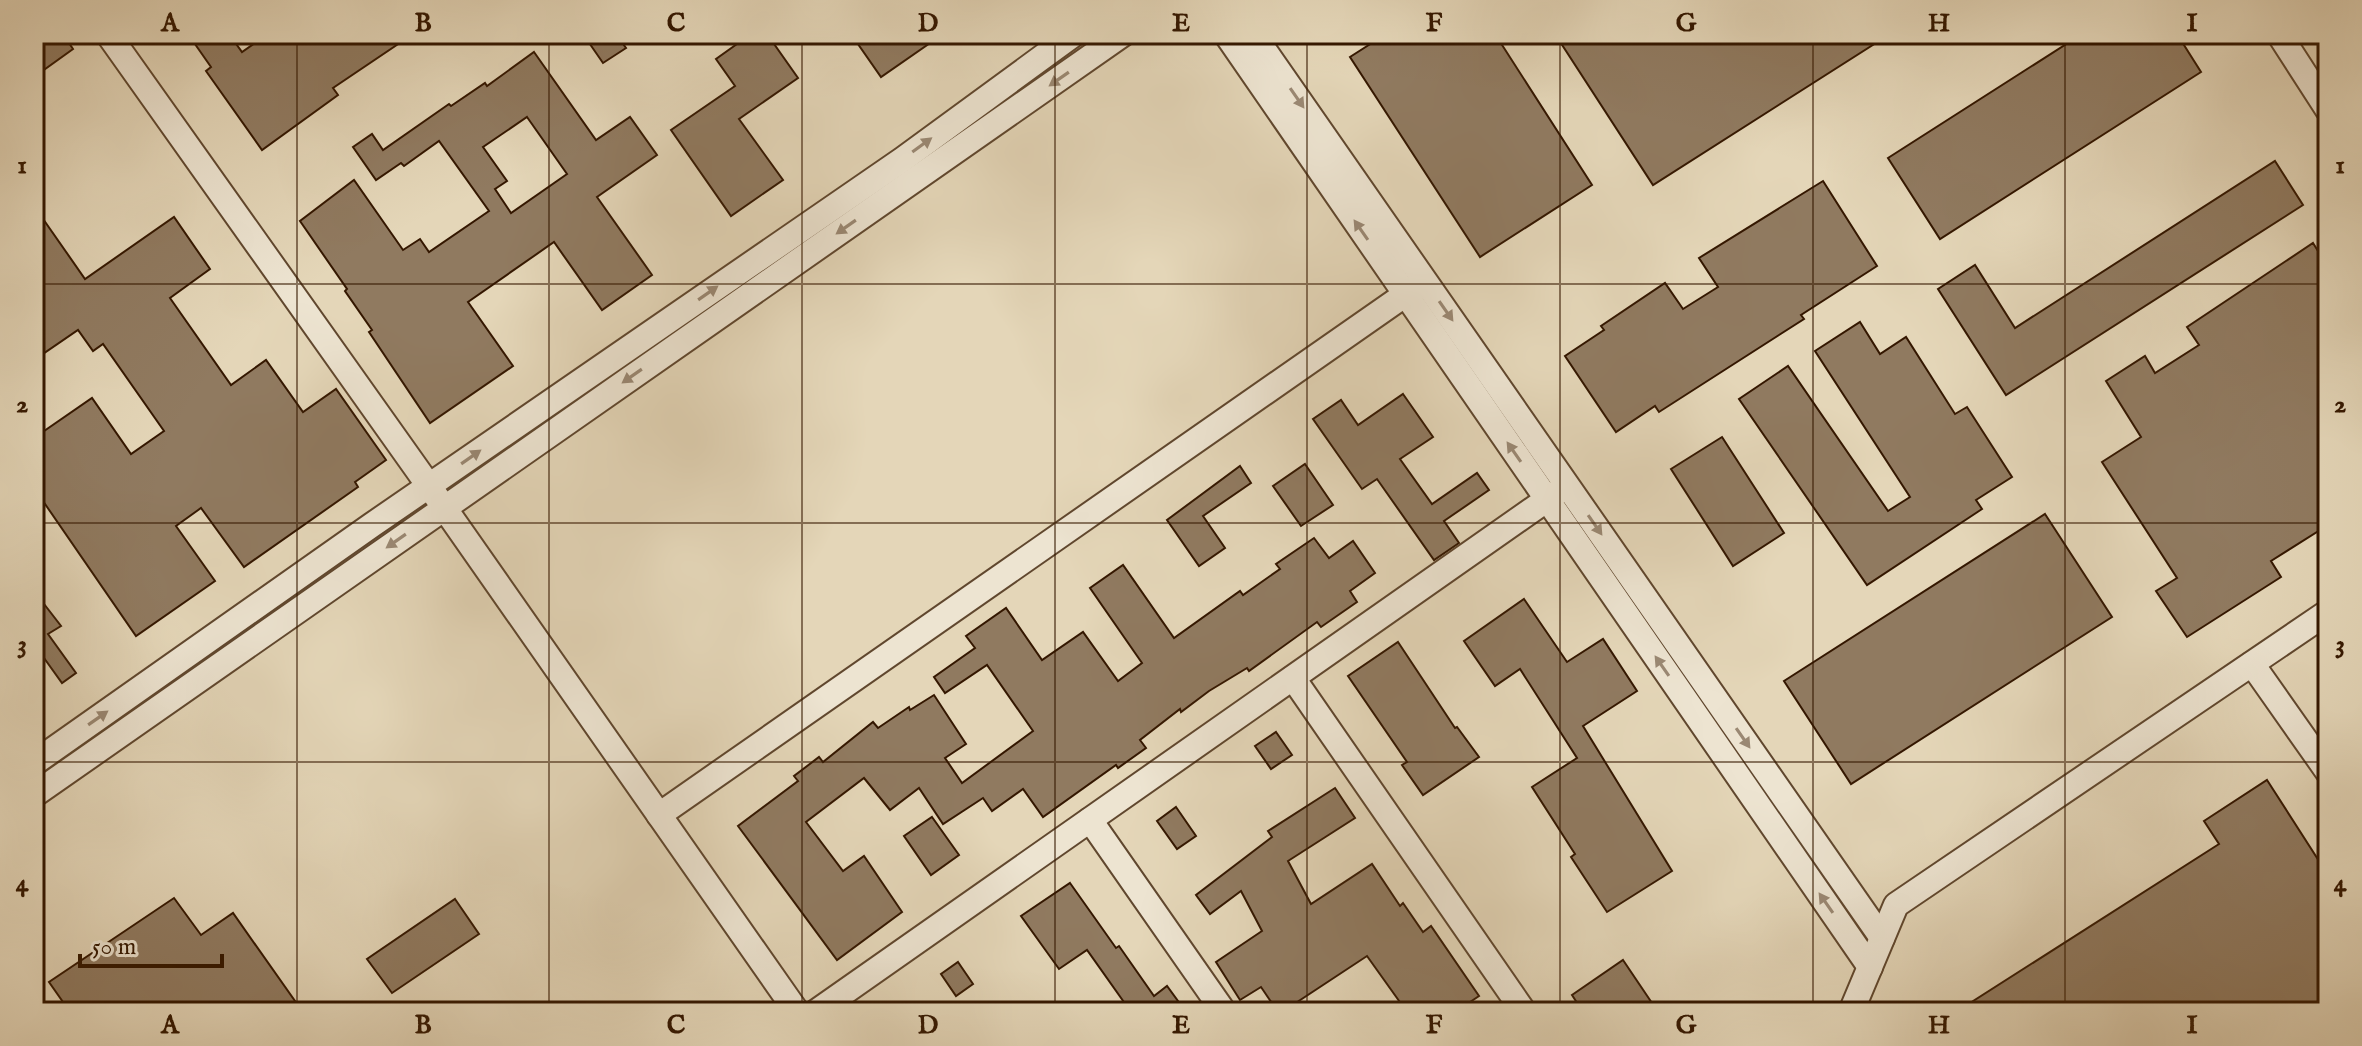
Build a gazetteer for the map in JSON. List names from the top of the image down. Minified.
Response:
{"scale_bar":"50 m","grid":{"columns":["A","B","C","D","E","F","G","H","I"],"rows":["1","2","3","4"]}}
